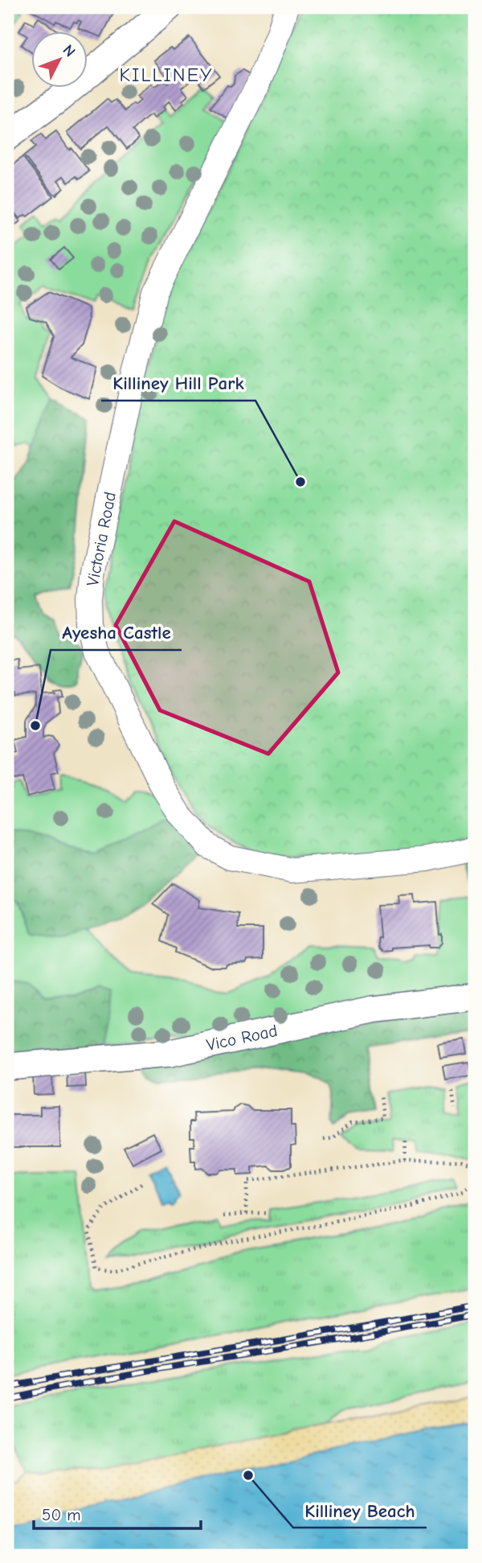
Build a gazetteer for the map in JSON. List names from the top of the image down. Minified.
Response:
{"streets":{"main road":["Vico Road"],"street":["Victoria Road"]},"districts":["KILLINEY"],"places":["Killiney Hill Park","Ayesha Castle","Killiney Beach"],"scale_bar":"50 m","north":"top right"}
